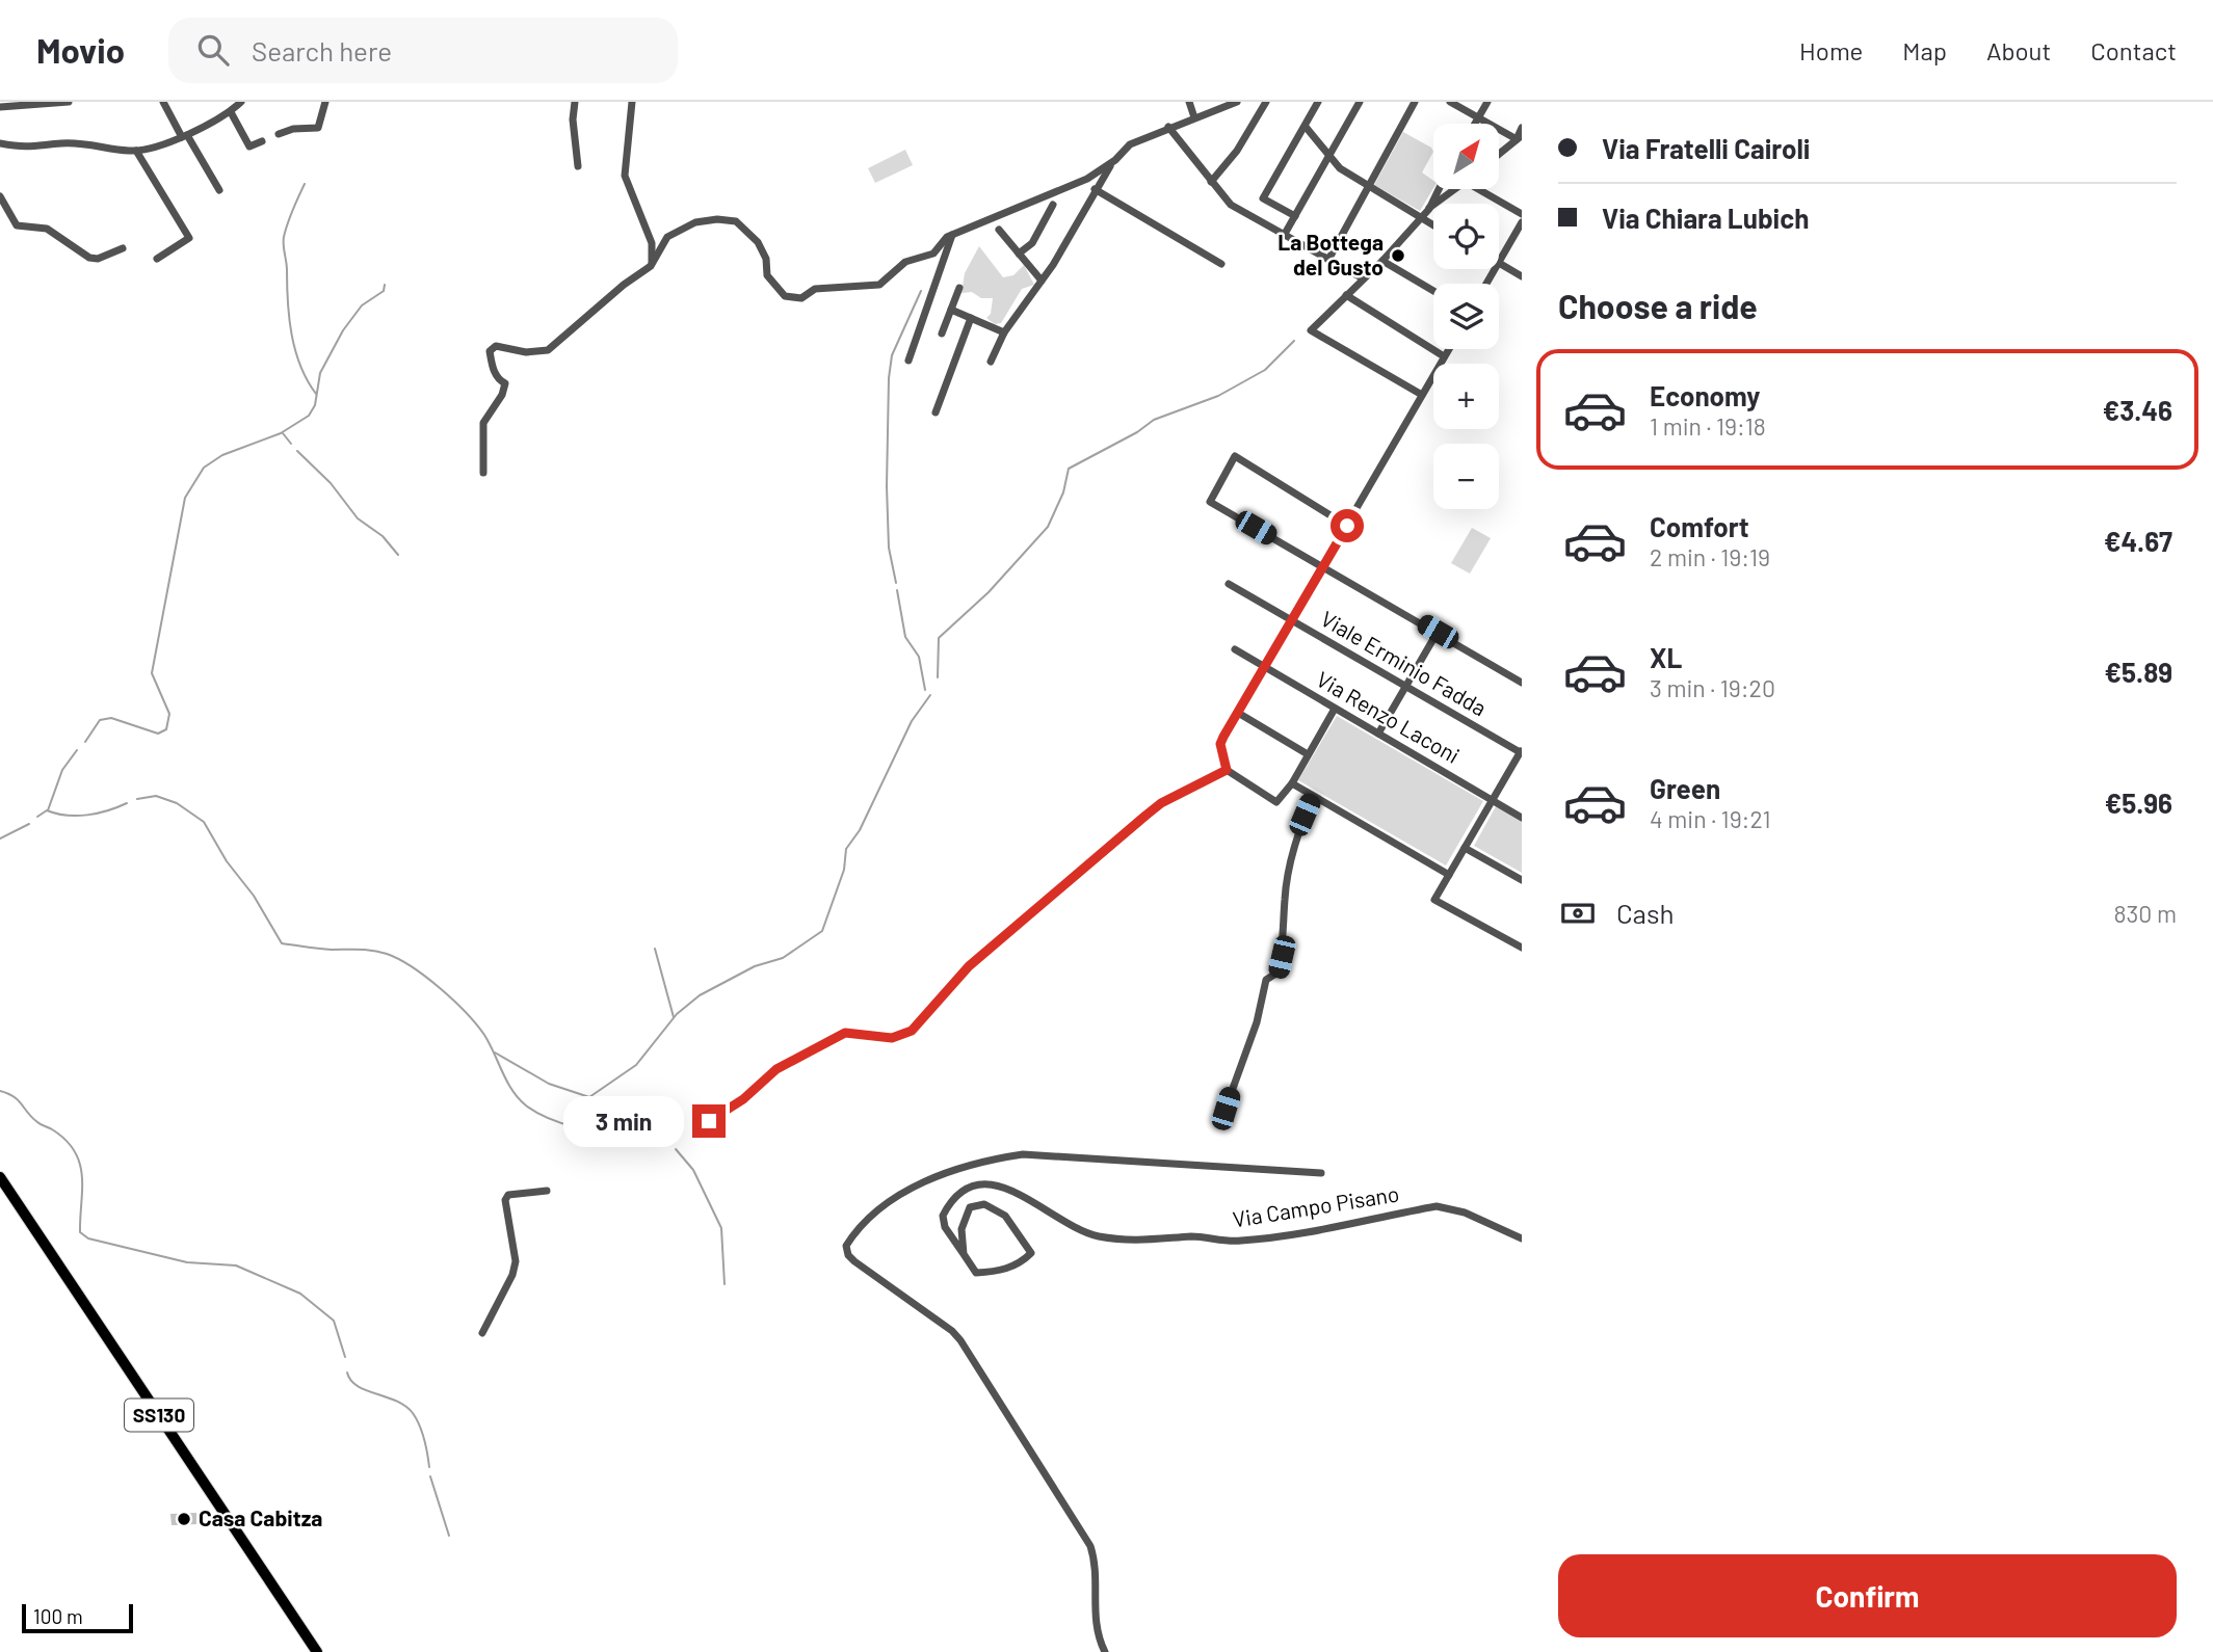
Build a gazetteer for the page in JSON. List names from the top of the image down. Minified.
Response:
{"streets":{"highway":["SS130"],"street":["Viale Erminio Fadda","Via Renzo Laconi","Via Campo Pisano"]},"places":["La Bottega del Gusto","Casa Cabitza"],"scale_bar":"100 m","north":"top right","page":{"header":"Movio","search":"Search here","nav":["Home","Map","About","Contact"],"banner":["Via Fratelli Cairoli","Via Chiara Lubich"],"map_buttons":["+","−"],"heading":"Choose a ride","list":[{"name":"Economy","note":"1 min · 19:18","value":"€3.46"},{"name":"Comfort","note":"2 min · 19:19","value":"€4.67"},{"name":"XL","note":"3 min · 19:20","value":"€5.89"},{"name":"Green","note":"4 min · 19:21","value":"€5.96"}],"pay":["Cash","830 m"],"bubble":"3 min","buttons":"Confirm","scale":"100 m"}}
